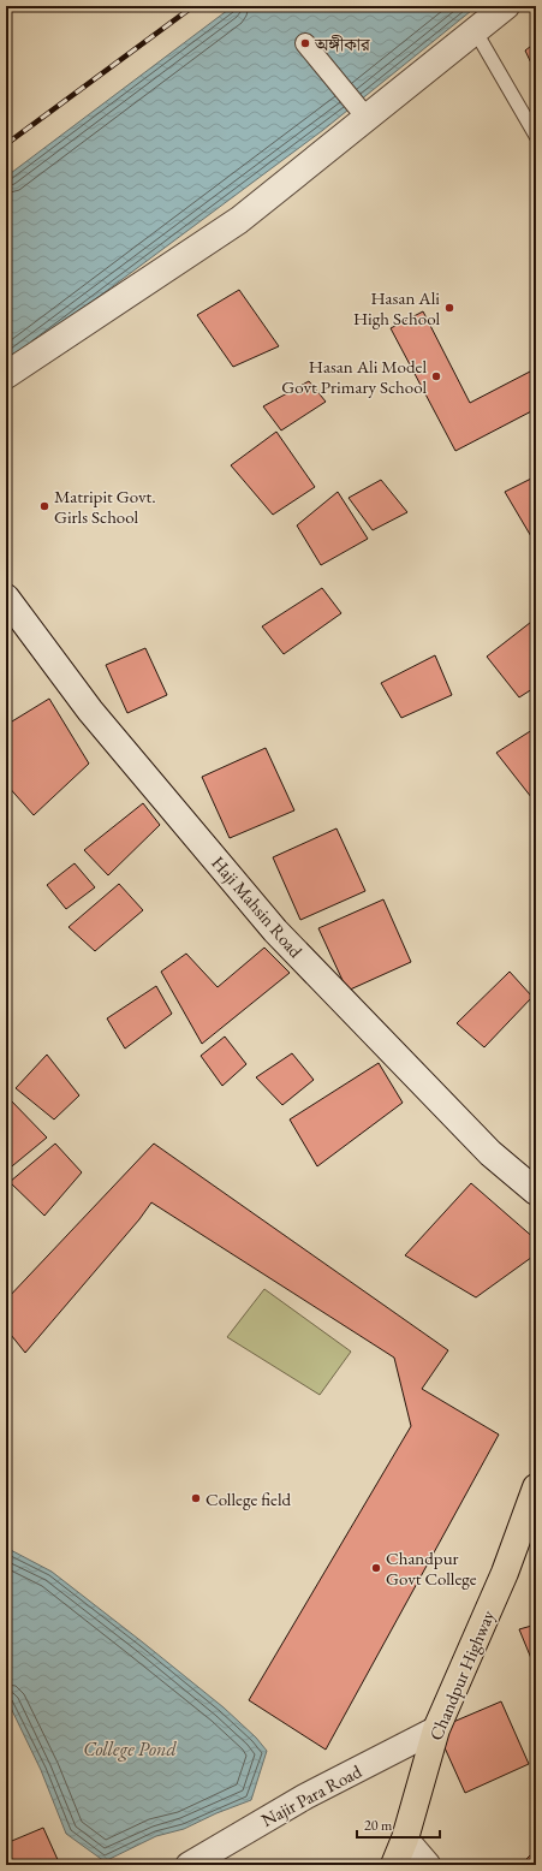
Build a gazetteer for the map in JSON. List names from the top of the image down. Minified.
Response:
{"streets":{"main road":["Haji Mahsin Road","Chandpur Highway"],"street":["Najir Para Road"]},"crossings":[["Chandpur Highway","Najir Para Road"]],"water":["College Pond"],"places":["অঙ্গীকার","Hasan Ali High School","Hasan Ali Model Govt Primary School","Matripit Govt. Girls School","College field","Chandpur Govt College"],"scale_bar":"20 m"}
